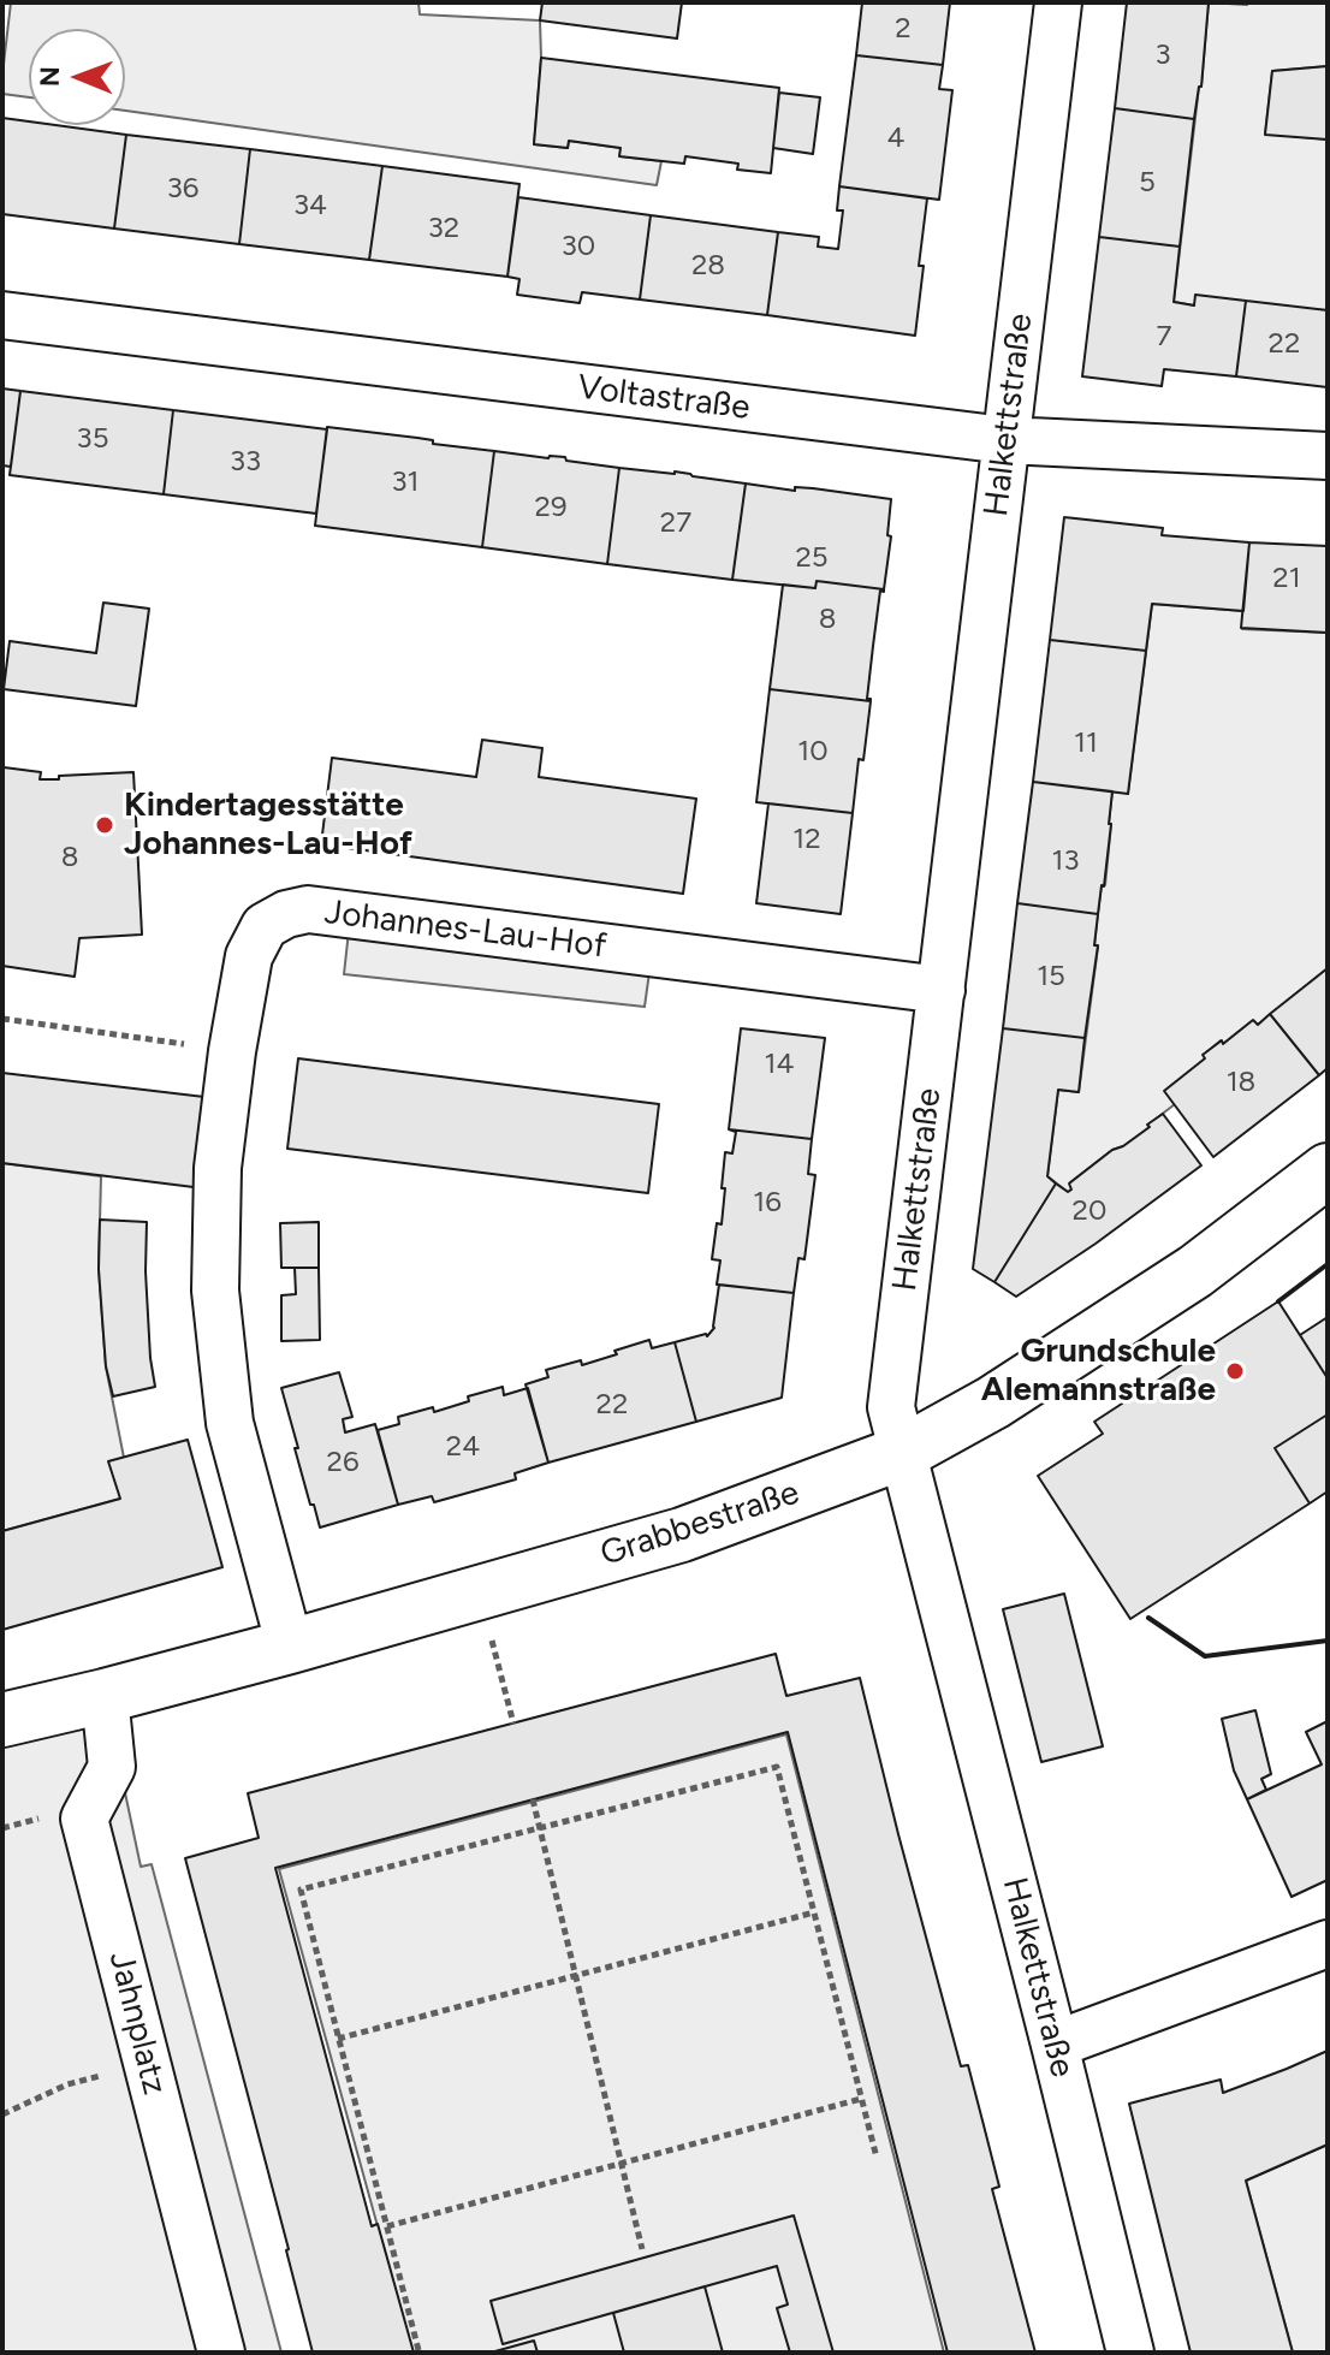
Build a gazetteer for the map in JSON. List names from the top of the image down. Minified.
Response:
{"streets":{"street":["Voltastraße","Halkettstraße","Johannes-Lau-Hof","Grabbestraße","Jahnplatz"]},"crossings":[["Voltastraße","Halkettstraße"],["Halkettstraße","Johannes-Lau-Hof"],["Halkettstraße","Grabbestraße"],["Johannes-Lau-Hof","Grabbestraße"],["Grabbestraße","Jahnplatz"]],"places":["Kindertagesstätte Johannes-Lau-Hof","Grundschule Alemannstraße"],"house_numbers":["2","3","4","5","36","34","32","30","28","7","22","35","33","31","29","27","25","21","8","11","10","12","8","13","15","14","18","16","20","22","24","26"],"north":"left"}
